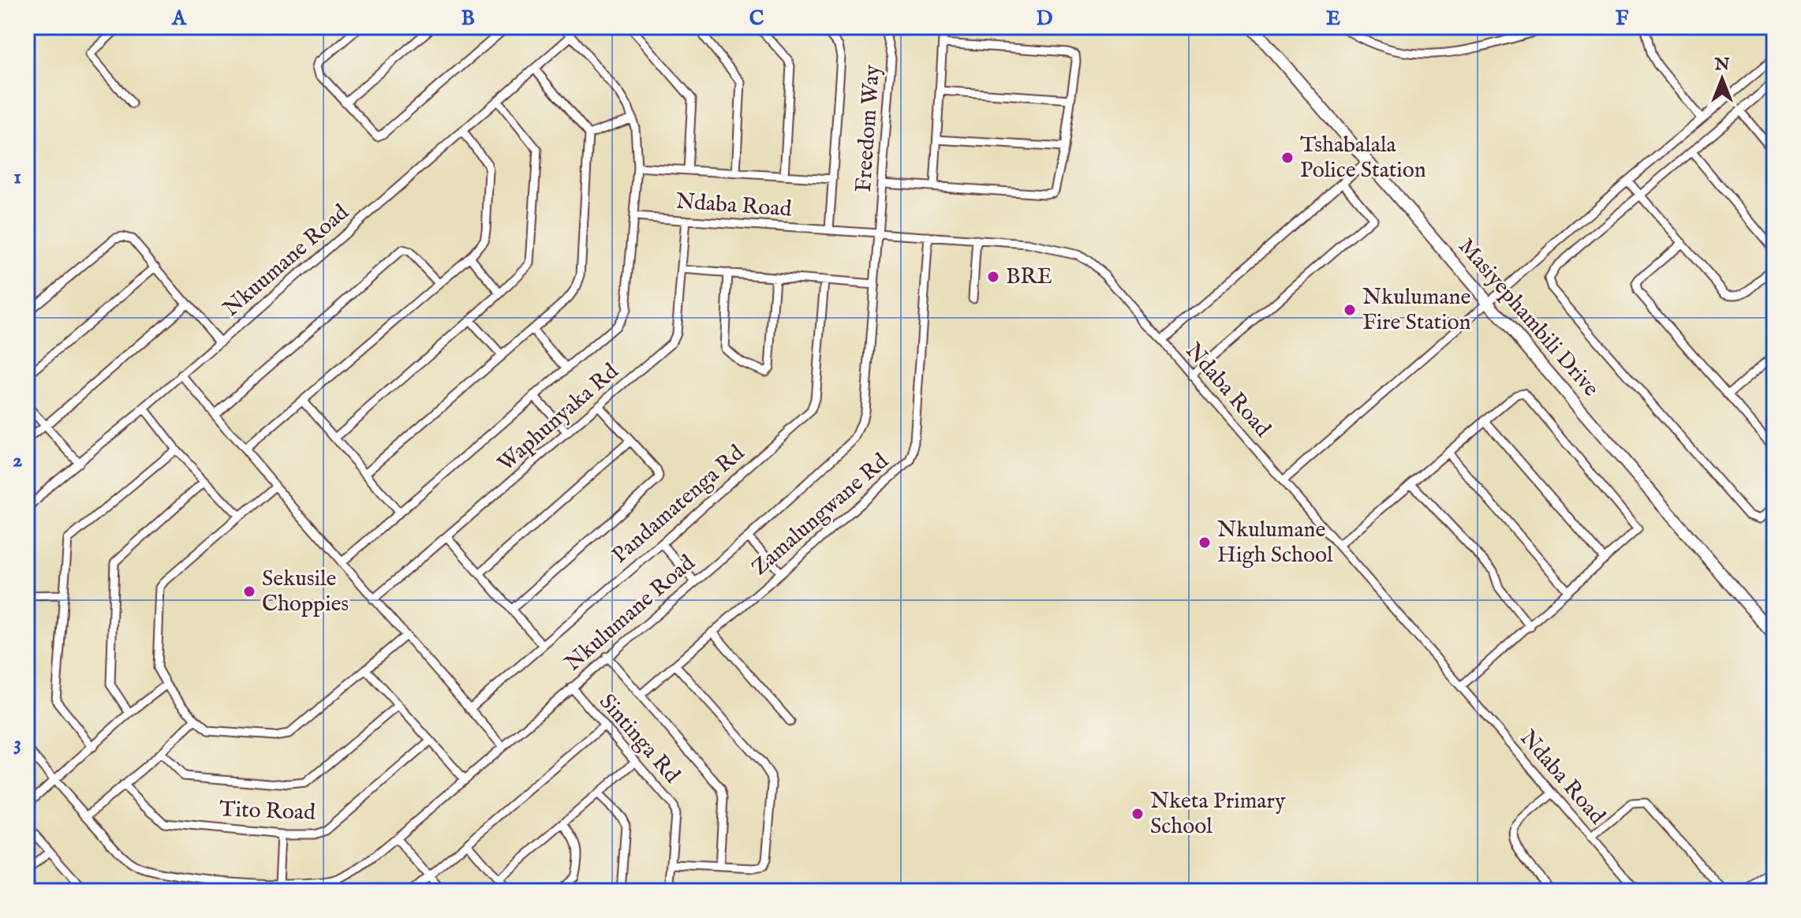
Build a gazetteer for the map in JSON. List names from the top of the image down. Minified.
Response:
{"streets":{"main road":["Masiyephambili Drive"],"street":["Freedom Way","Ndaba Road","Nkuumane Road","Waphunyaka Rd","Pandamatenga Rd","Zamalungwane Rd","Nkulumane Road","Sintinga Rd","Tito Road"]},"crossings":[["Freedom Way","Ndaba Road"],["Freedom Way","Nkulumane Road"],["Ndaba Road","Waphunyaka Rd"],["Ndaba Road","Zamalungwane Rd"],["Ndaba Road","Nkulumane Road"],["Nkulumane Road","Sintinga Rd"]],"places":["Tshabalala Police Station","BRE","Nkulumane Fire Station","Nkulumane High School","Sekusile Choppies","Nketa Primary School"],"north":"top","grid":{"columns":["A","B","C","D","E","F"],"rows":["1","2","3"]}}
